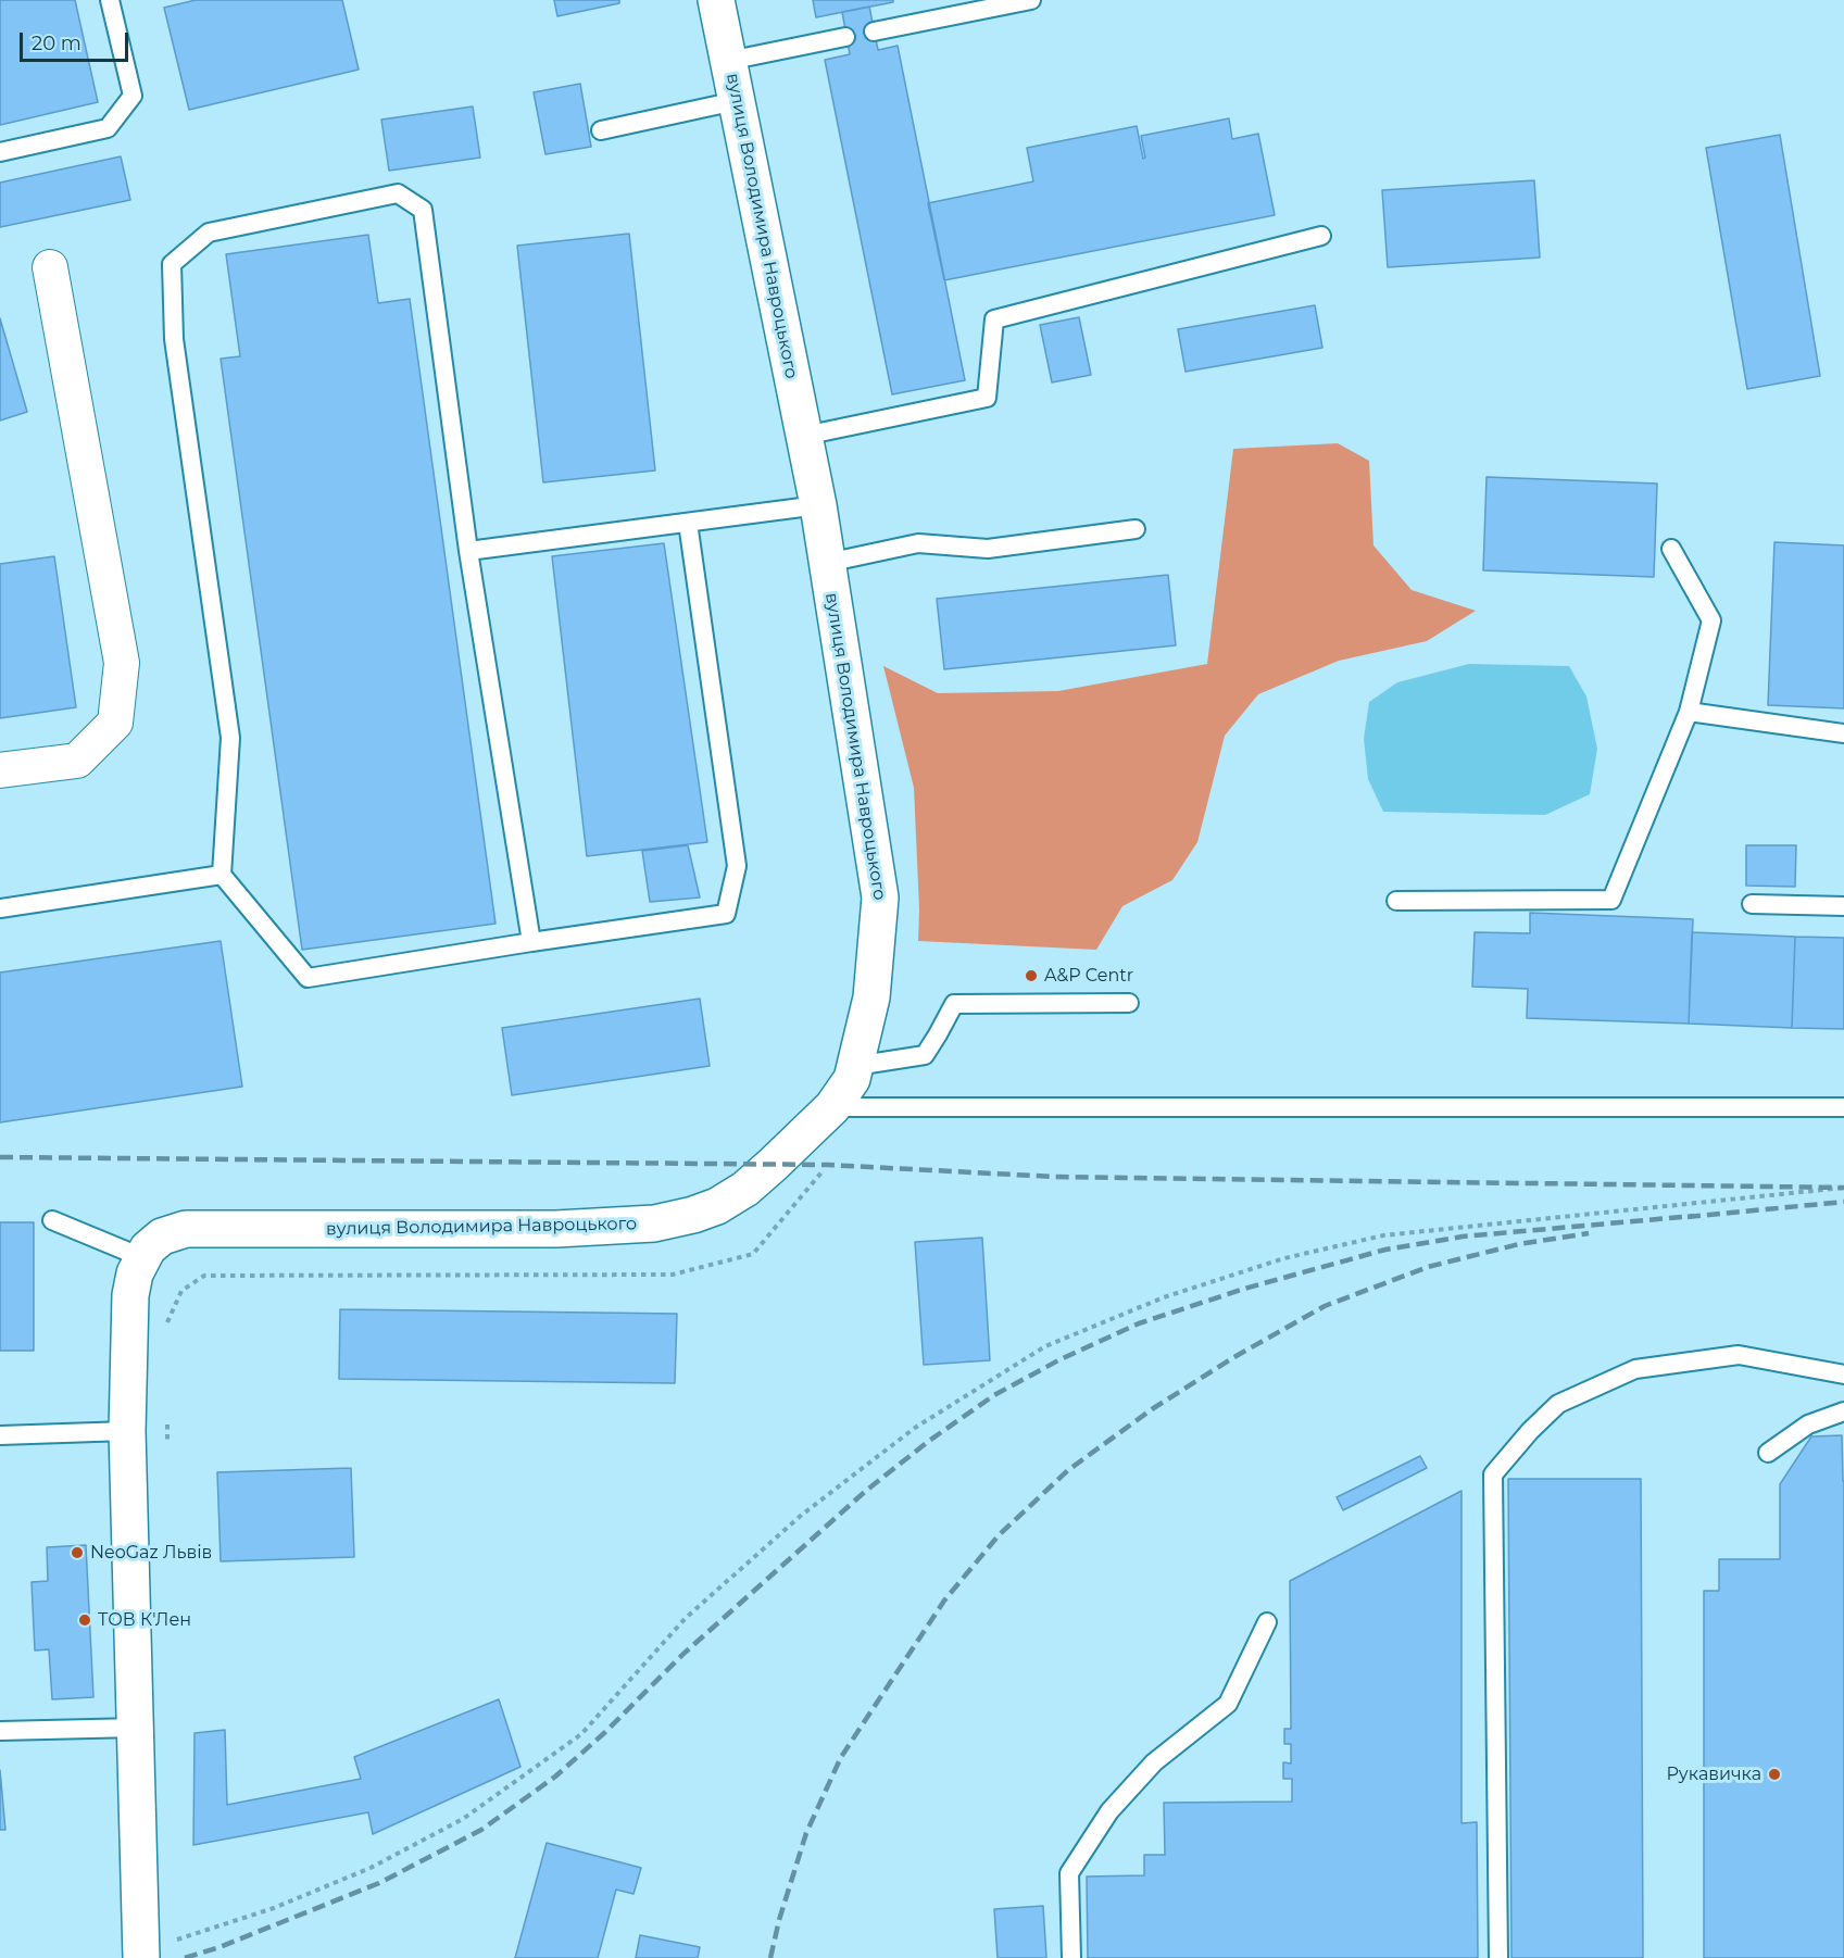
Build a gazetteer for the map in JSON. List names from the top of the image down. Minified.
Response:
{"streets":{"street":["вулиця Володимира Навроцького"]},"places":["A&P Centr","NeoGaz Львів","ТОВ К'Лен","Рукавичка"],"scale_bar":"20 m"}
